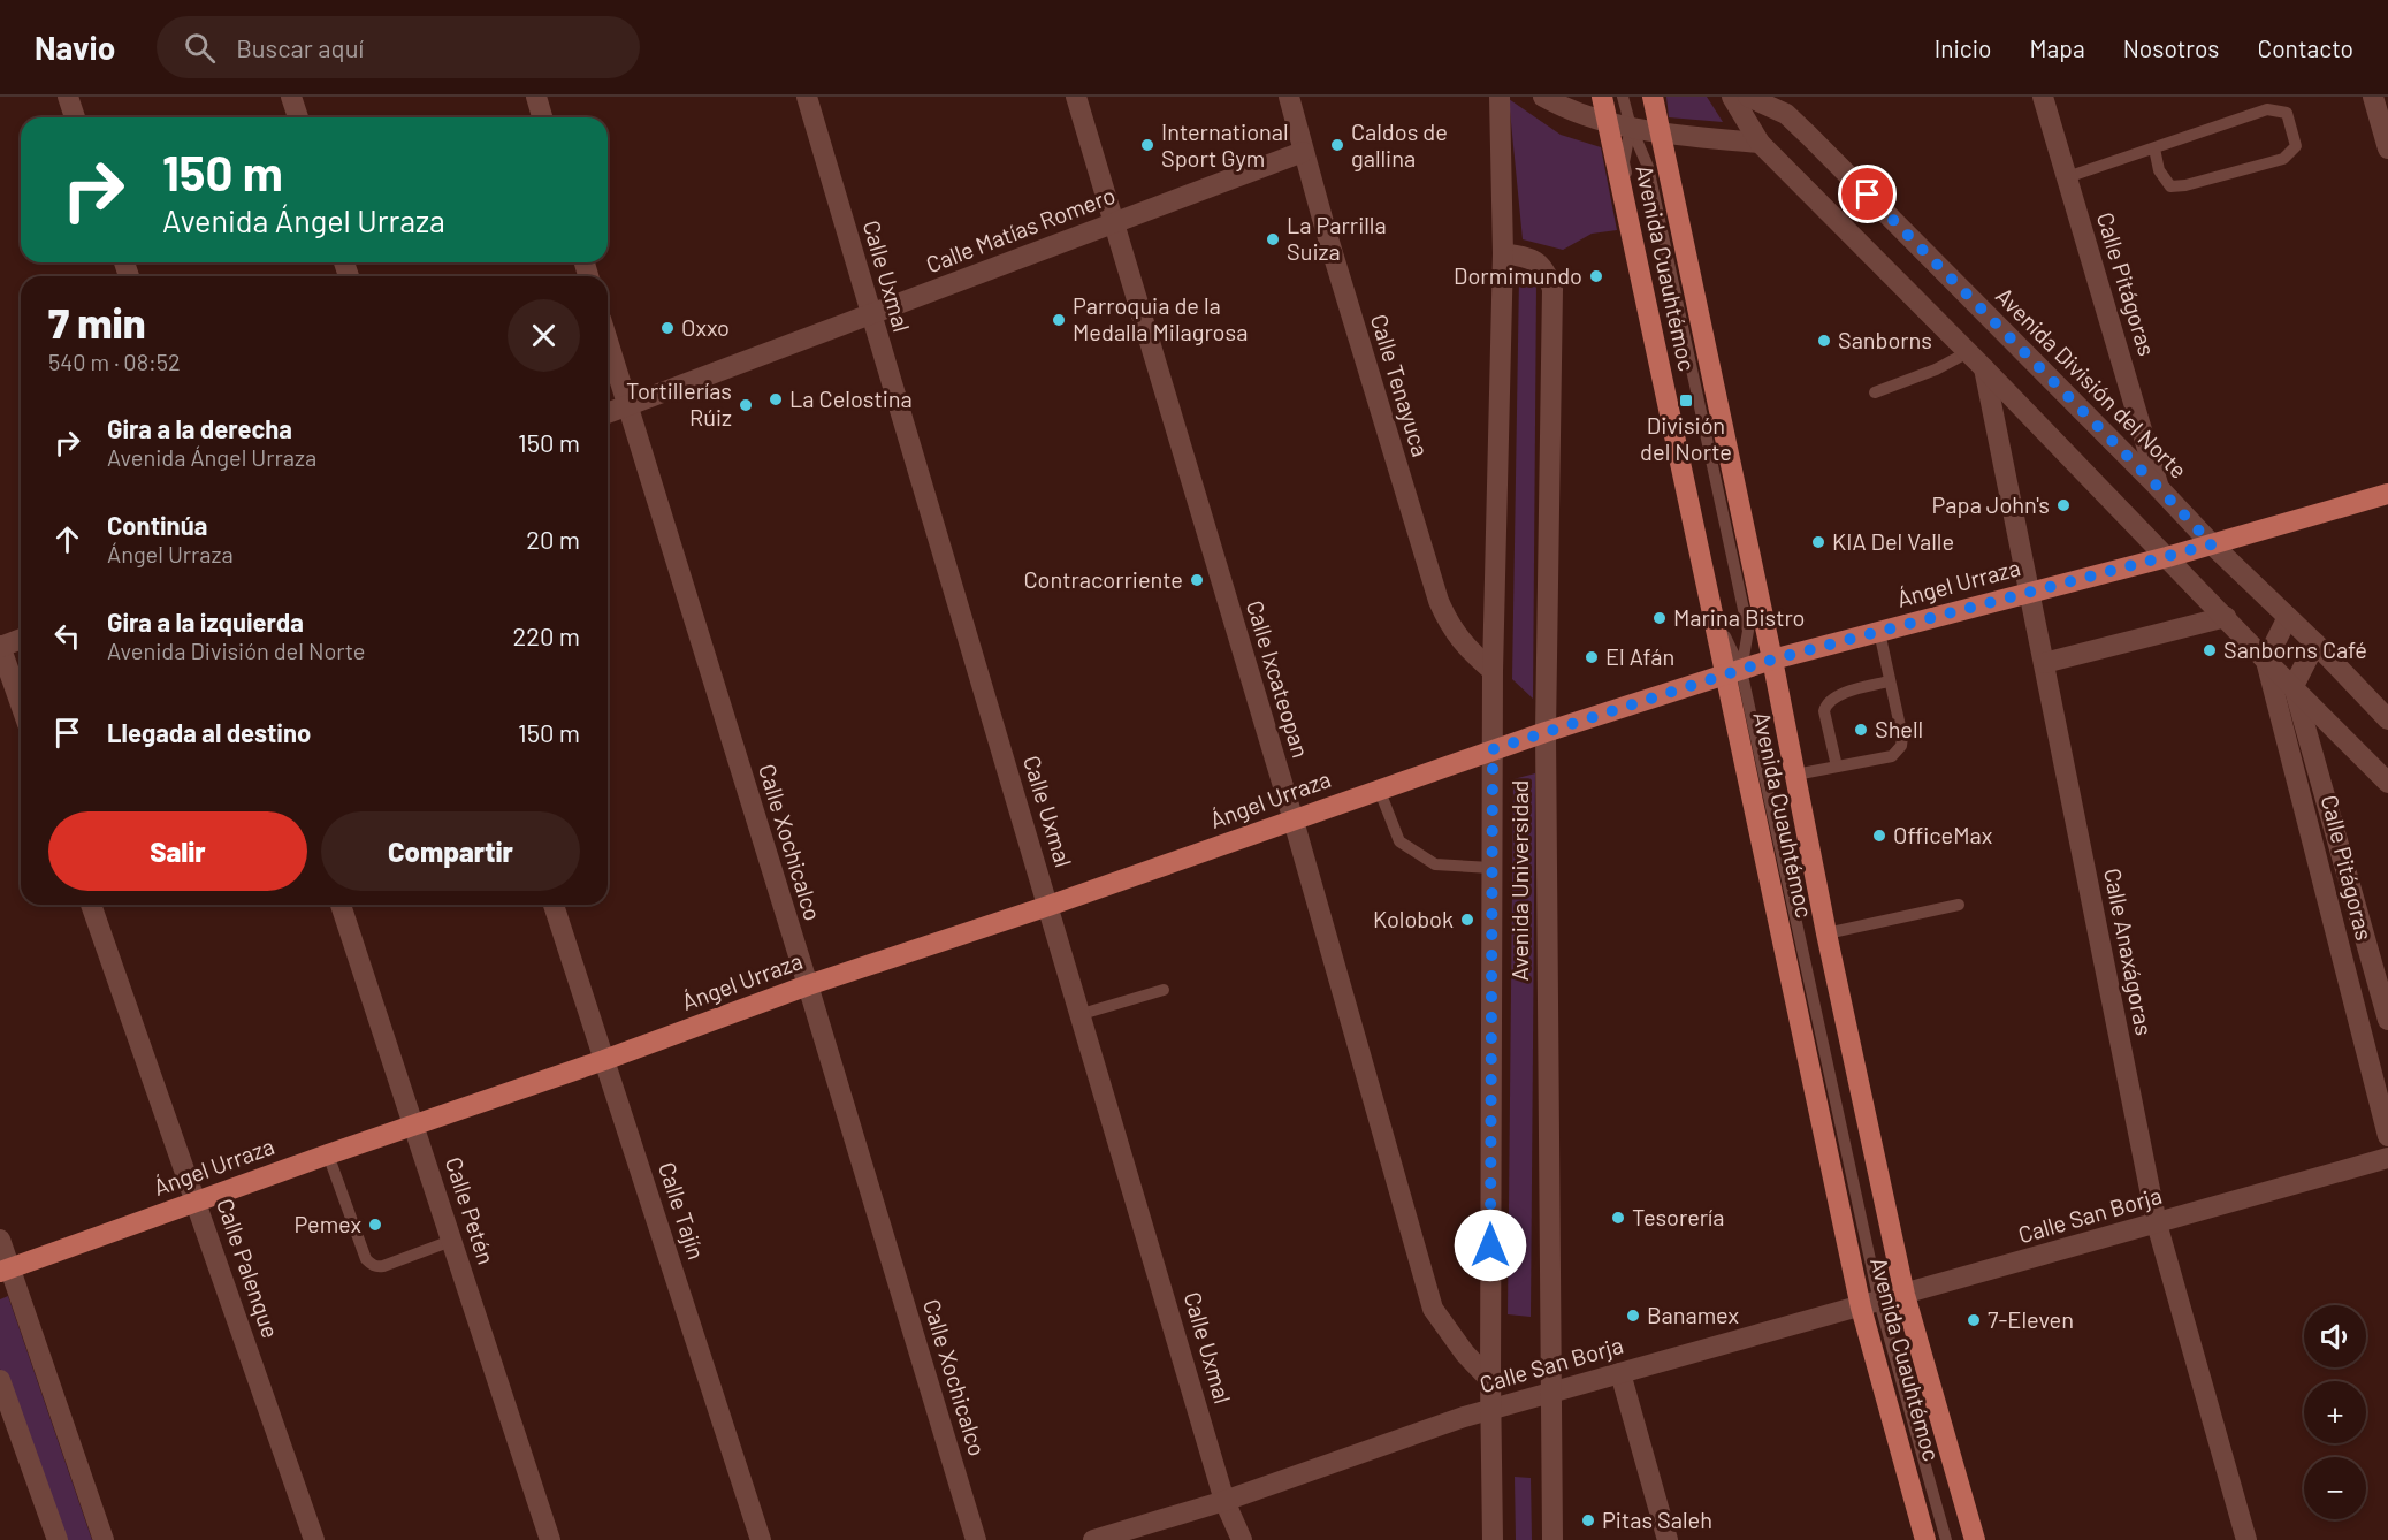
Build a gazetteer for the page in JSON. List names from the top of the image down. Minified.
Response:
{"streets":{"main road":["Avenida Cuauhtémoc","Ángel Urraza"],"street":["Calle Matías Romero","Calle Uxmal","Calle Pitágoras","Avenida División del Norte","Calle Tenayuca","Calle Ixcateopan","Calle Xochicalco","Avenida Universidad","Calle Anaxágoras","Calle Petén","Calle Tajín","Calle San Borja","Calle Palenque"]},"crossings":[["Calle Matías Romero","Calle Uxmal"],["Calle Matías Romero","Calle Tenayuca"],["Calle Matías Romero","Calle Ixcateopan"],["Calle Matías Romero","Calle Xochicalco"],["Avenida Cuauhtémoc","Ángel Urraza"],["Avenida Cuauhtémoc","Calle San Borja"],["Calle Uxmal","Ángel Urraza"],["Calle Uxmal","Calle San Borja"],["Calle Pitágoras","Avenida División del Norte"],["Avenida División del Norte","Ángel Urraza"],["Calle Tenayuca","Avenida Universidad"],["Ángel Urraza","Calle Ixcateopan"],["Ángel Urraza","Calle Xochicalco"],["Ángel Urraza","Avenida Universidad"],["Ángel Urraza","Calle Anaxágoras"],["Ángel Urraza","Calle Petén"],["Ángel Urraza","Calle Tajín"],["Ángel Urraza","Calle Palenque"],["Calle Ixcateopan","Avenida Universidad"],["Avenida Universidad","Calle San Borja"],["Calle Anaxágoras","Calle San Borja"]],"places":{"other":["International Sport Gym","Caldos de gallina","La Parrilla Suiza","Dormimundo","Parroquia de la Medalla Milagrosa","Oxxo","Sanborns","La Celostina","Tortillerías Rúiz","Papa John's","KIA Del Valle","Contracorriente","Marina Bistro","Sanborns Café","El Afán","Shell","OfficeMax","Kolobok","Tesorería","Pemex","Banamex","7-Eleven","Pitas Saleh"],"transit":["División del Norte"]},"page":{"header":"Navio","search":"Buscar aquí","nav":["Inicio","Mapa","Nosotros","Contacto"],"turn":["150 m","Avenida Ángel Urraza"],"heading":["7 min","540 m · 08:52"],"list":[{"name":"Gira a la derecha","note":"Avenida Ángel Urraza","value":"150 m"},{"name":"Continúa","note":"Ángel Urraza","value":"20 m"},{"name":"Gira a la izquierda","note":"Avenida División del Norte","value":"220 m"},{"name":"Llegada al destino","value":"150 m"}],"buttons":["Salir","Compartir"],"map_buttons":["+","−"]}}
